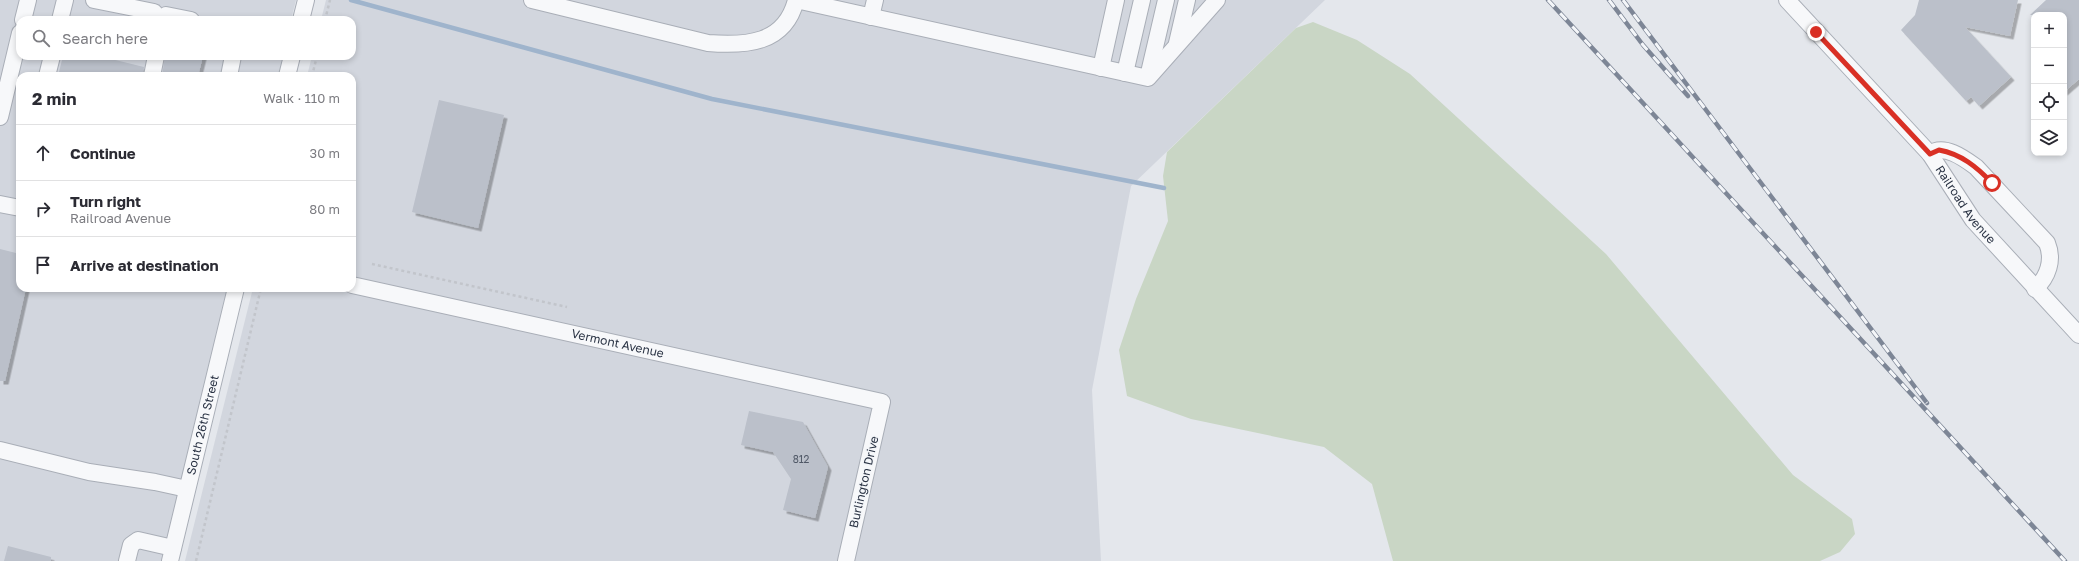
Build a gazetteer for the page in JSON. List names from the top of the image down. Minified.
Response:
{"streets":{"street":["Railroad Avenue","Vermont Avenue","South 26th Street","Burlington Drive"]},"crossings":[["Vermont Avenue","Burlington Drive"]],"house_numbers":["812"],"page":{"map_buttons":["+","−"],"search":"Search here","heading":["2 min","Walk · 110 m"],"list":[["Continue","30 m"],["Turn right","Railroad Avenue","80 m"],"Arrive at destination"]}}
